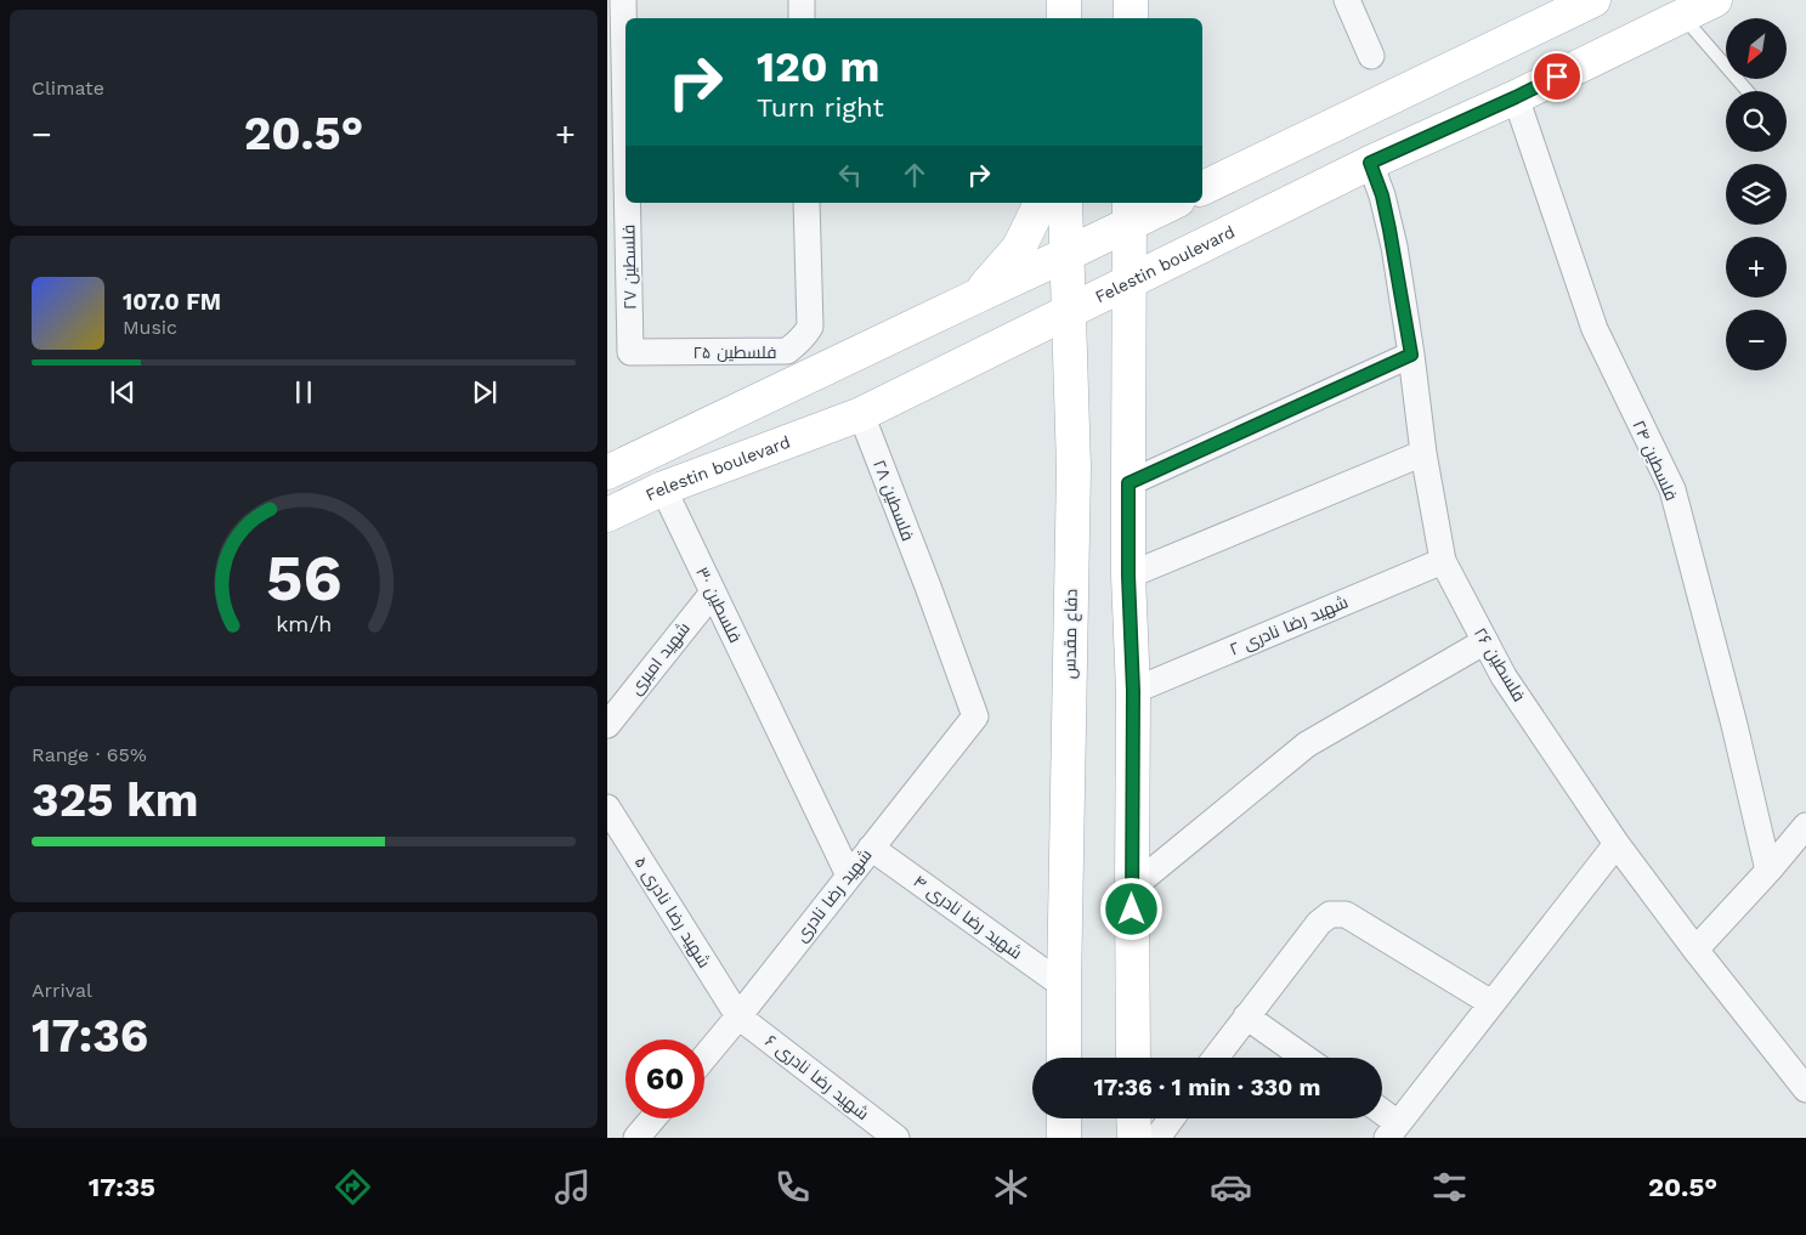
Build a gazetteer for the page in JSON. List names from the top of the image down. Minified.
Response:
{"streets":{"main road":["Felestin boulevard","دفاع مقدس"],"street":["فلسطین ۲۷","فلسطین ۲۵","فلسطین ۲۴","فلسطین ۲۸","فلسطین ۳۰","شهید رضا نادری ۲","شهید امیری","فلسطین ۲۶","شهید رضا نادری","شهید رضا نادری ۵","شهید رضا نادری ۴","شهید رضا نادری ۶"]},"crossings":[["Felestin boulevard","فلسطین ۲۴"],["Felestin boulevard","فلسطین ۲۸"],["Felestin boulevard","فلسطین ۳۰"],["Felestin boulevard","دفاع مقدس"],["Felestin boulevard","فلسطین ۲۶"],["فلسطین ۲۷","فلسطین ۲۵"],["فلسطین ۲۸","شهید رضا نادری"],["فلسطین ۳۰","شهید امیری"],["فلسطین ۳۰","شهید رضا نادری"],["شهید رضا نادری ۲","فلسطین ۲۶"],["دفاع مقدس","شهید رضا نادری ۴"],["شهید رضا نادری","شهید رضا نادری ۵"],["شهید رضا نادری","شهید رضا نادری ۴"],["شهید رضا نادری","شهید رضا نادری ۶"],["شهید رضا نادری ۵","شهید رضا نادری ۶"]],"north":"bottom left","page":{"tile":["Climate",["Range · 65%","325 km"],["Arrival","17:36"]],"map_buttons":["+","−"],"turn":["120 m","Turn right"],"heat":["−","20.5°","+"],"song":["107.0 FM","Music"],"limit":"60","trip":"17:36 · 1 min · 330 m","tabs":["17:35","20.5°"],"gauge":["56","km/h"]}}
